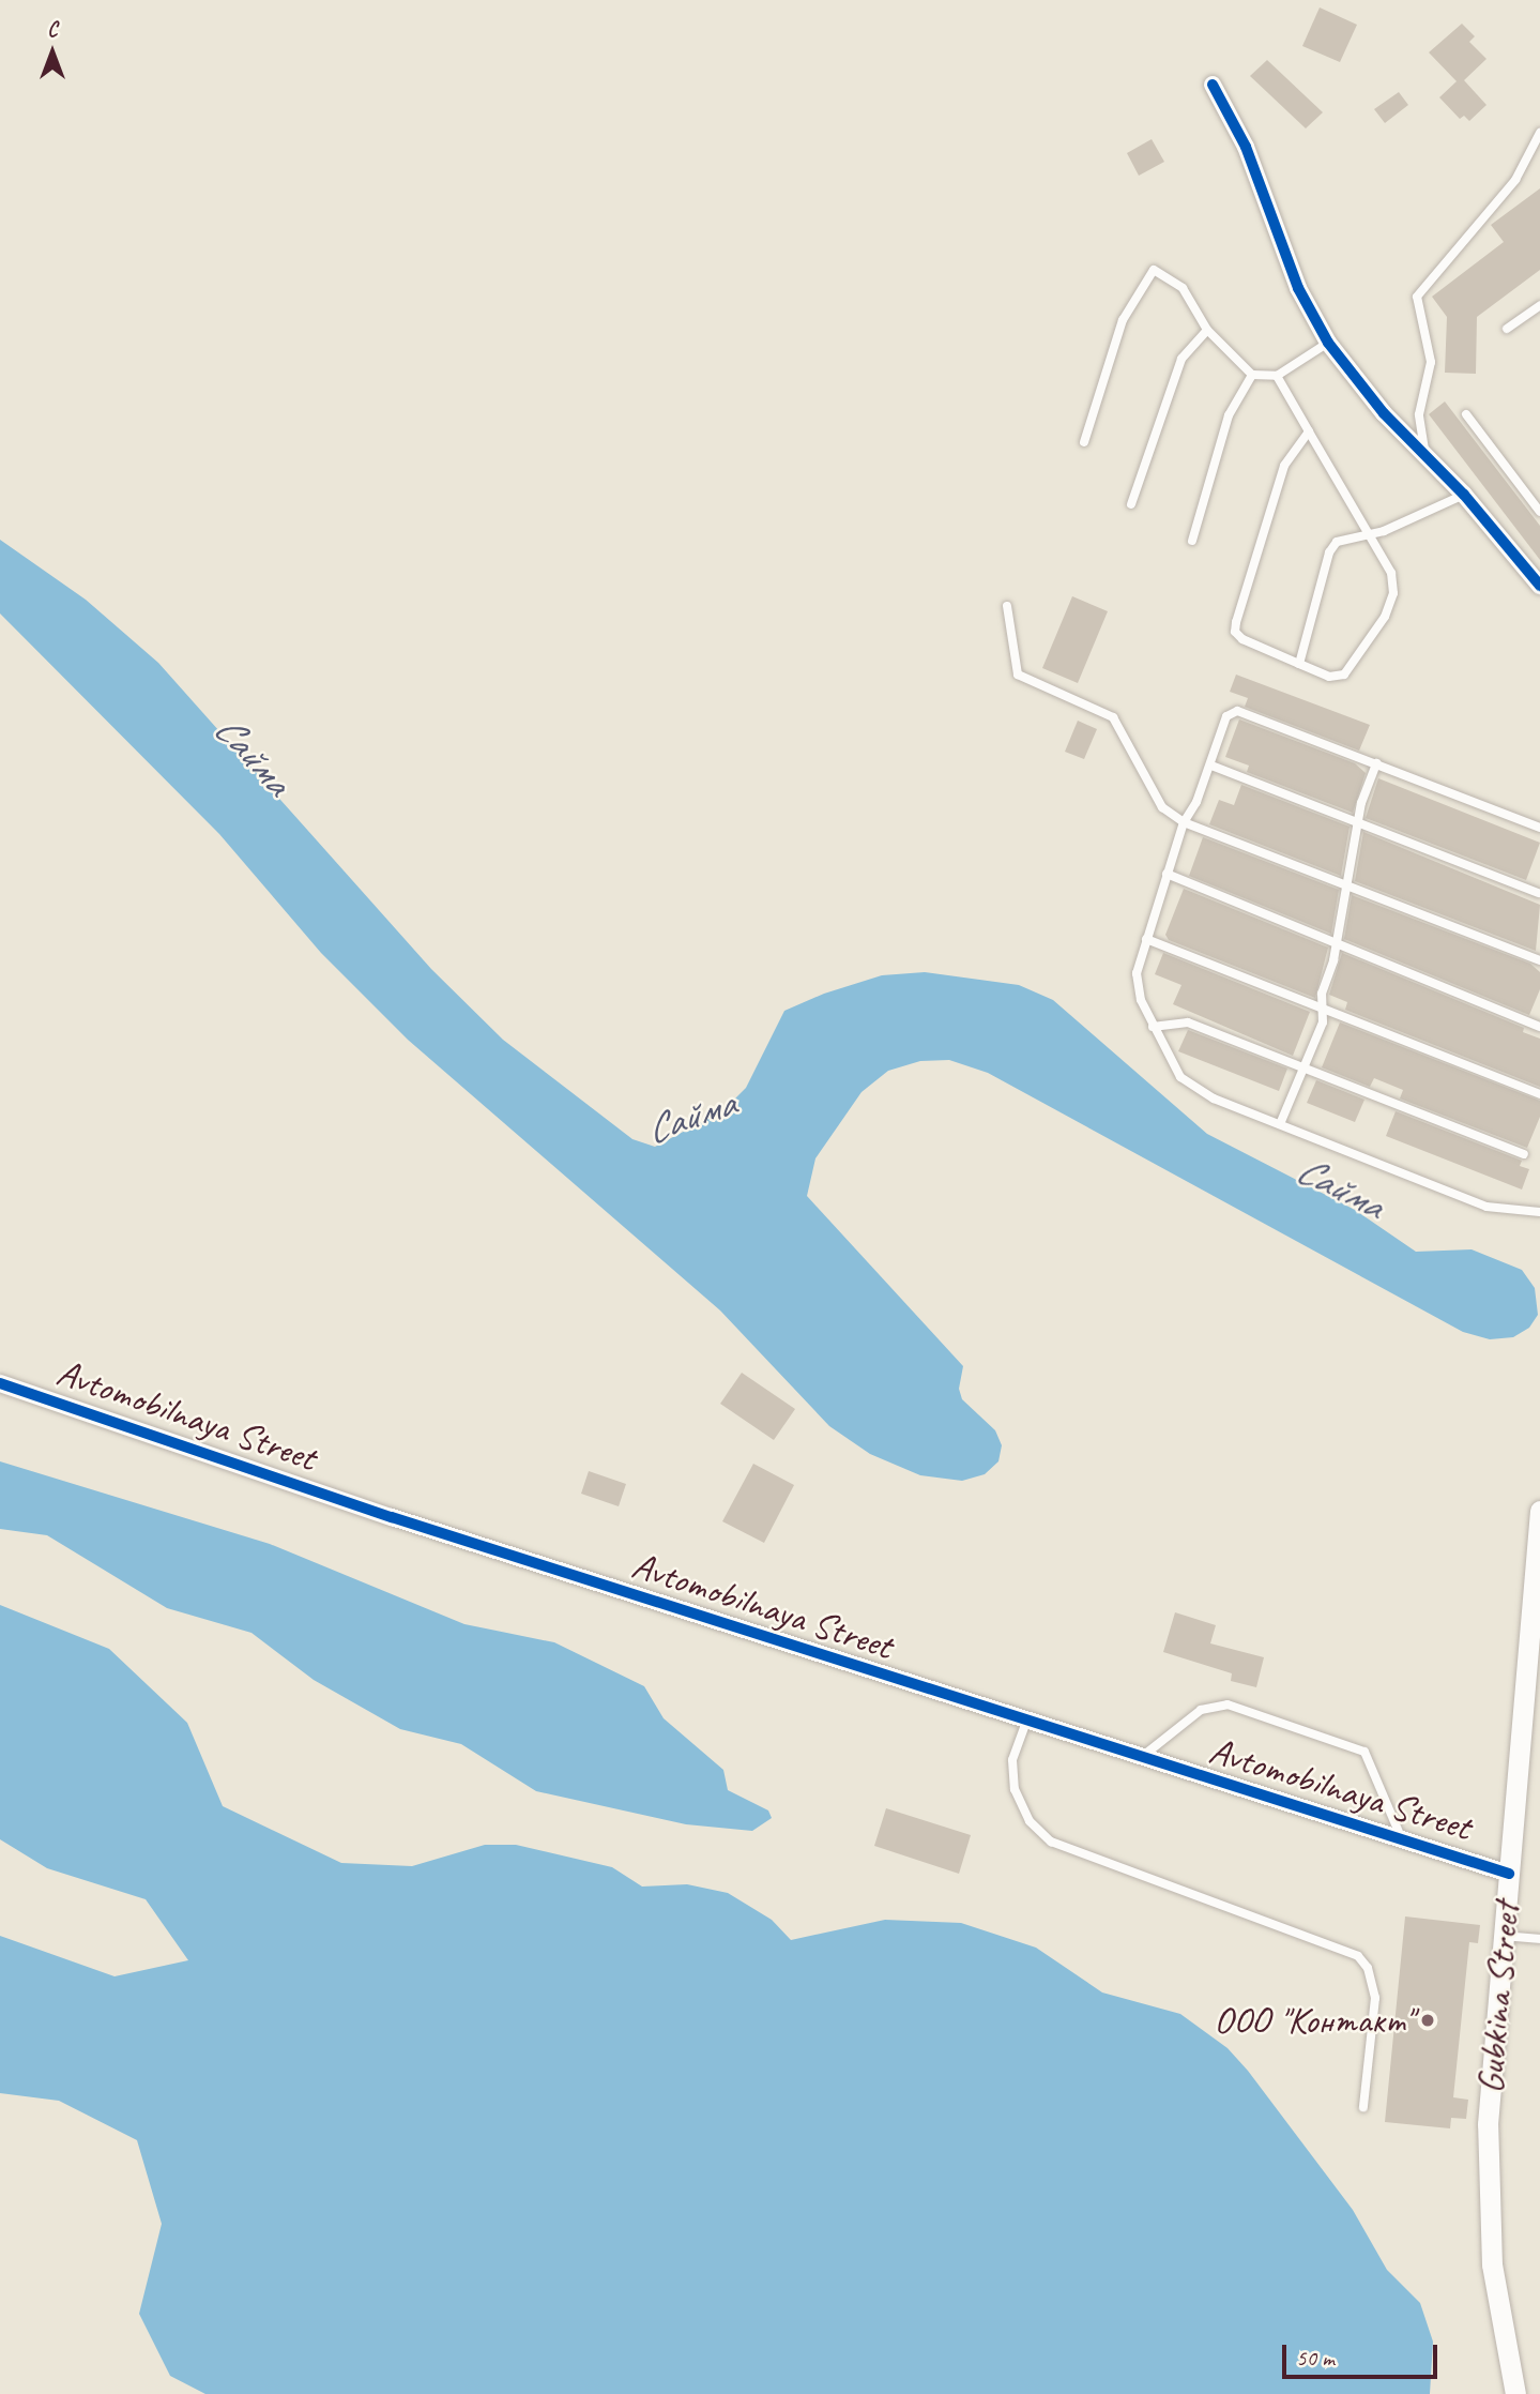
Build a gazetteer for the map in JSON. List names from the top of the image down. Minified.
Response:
{"streets":{"street":["Avtomobilnaya Street","Gubkina Street"]},"crossings":[["Avtomobilnaya Street","Gubkina Street"]],"water":["Сайма"],"places":["ООО \"Контакт\""],"scale_bar":"50 m","north":"top"}
